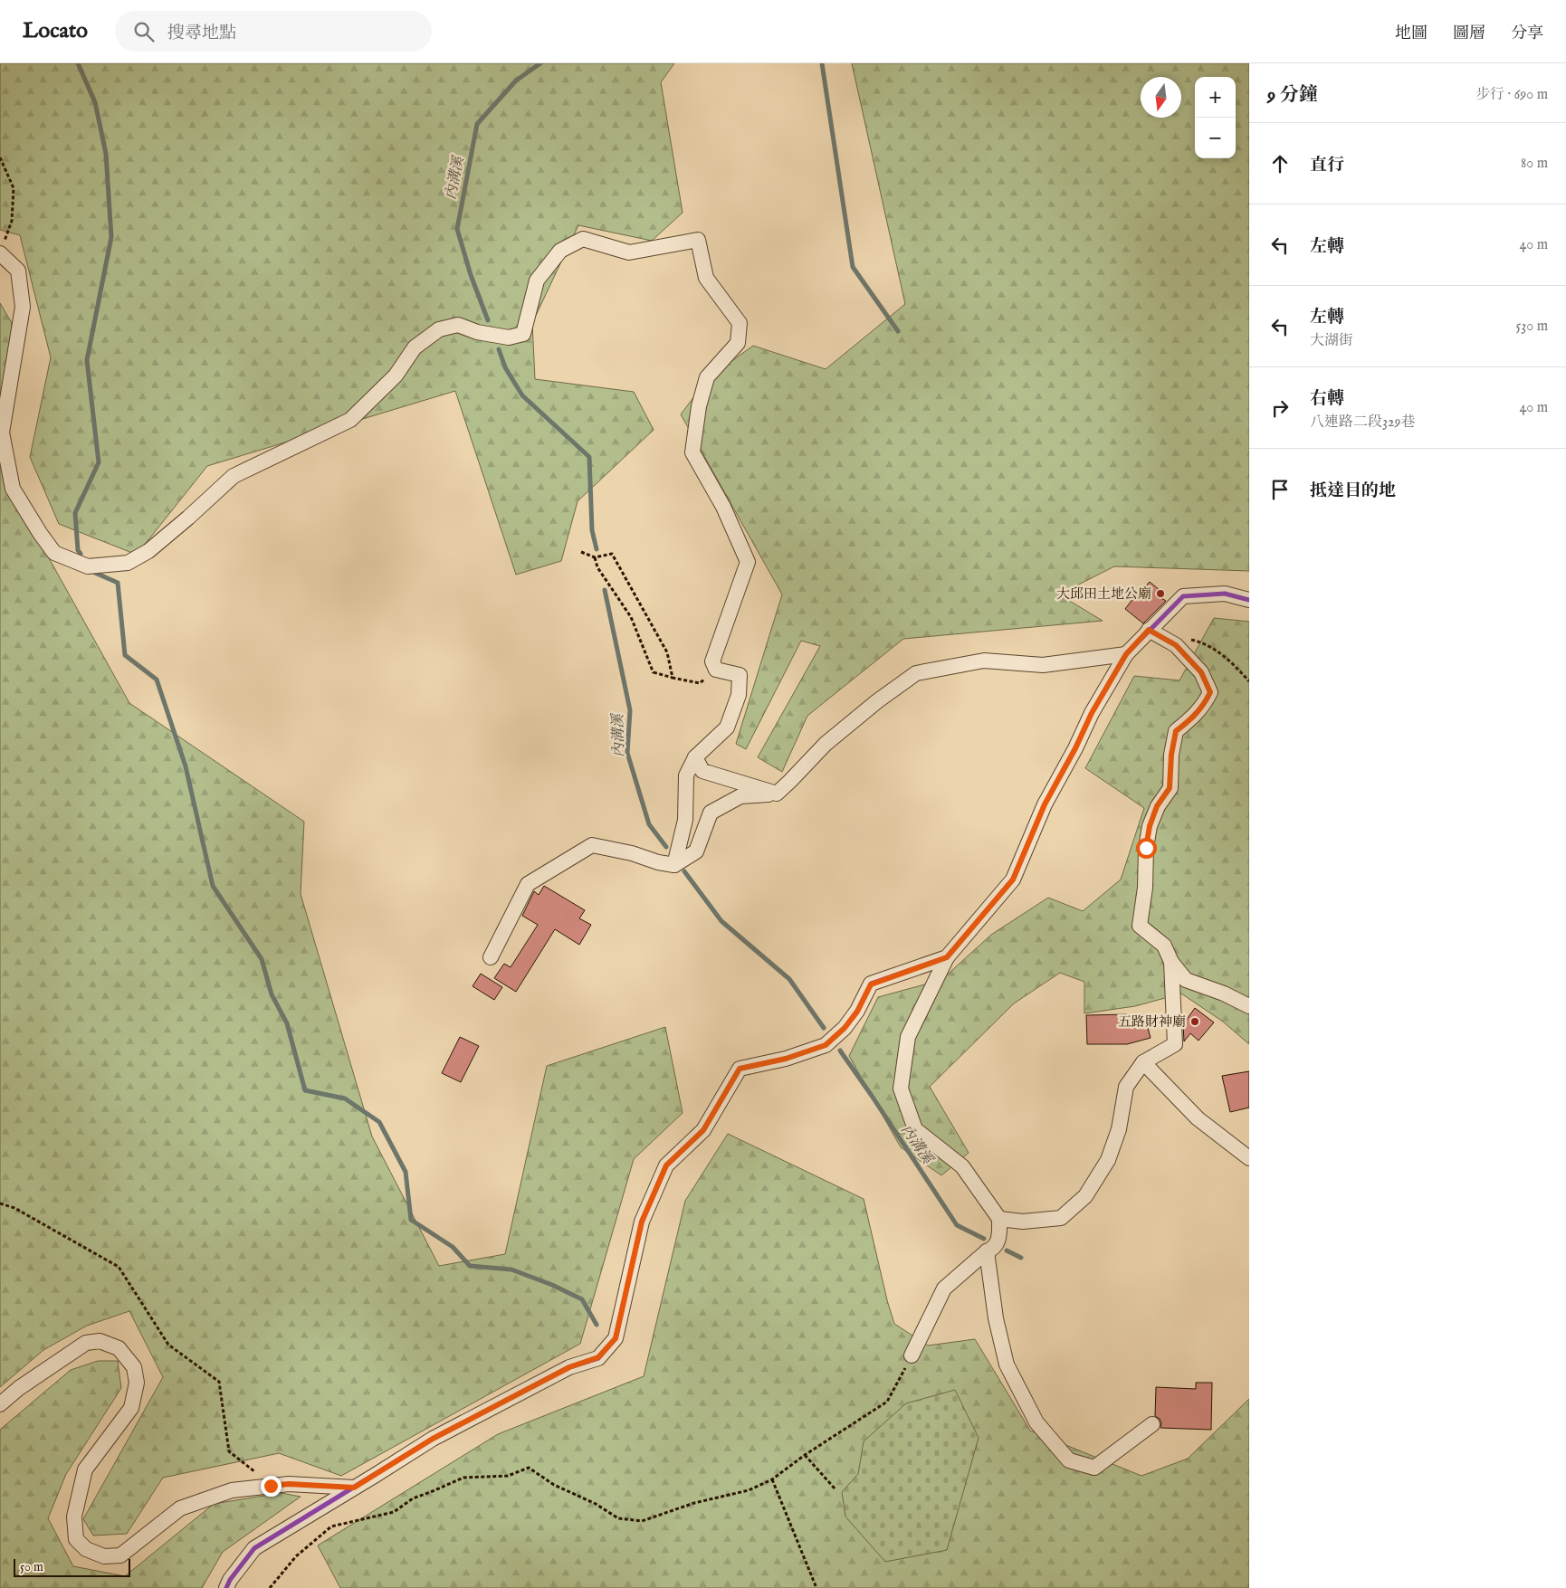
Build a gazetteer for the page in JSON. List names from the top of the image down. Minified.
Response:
{"water":["內溝溪"],"places":["大邱田土地公廟","五路財神廟"],"scale_bar":"50 m","north":"bottom","page":{"header":"Locato","search":"搜尋地點","nav":["地圖","圖層","分享"],"heading":["9 分鐘","步行 · 690 m"],"map_buttons":["+","−"],"list":[["直行","80 m"],["左轉","40 m"],["左轉","大湖街","530 m"],["右轉","八連路二段329巷","40 m"],"抵達目的地"],"scale":"50 m"}}
